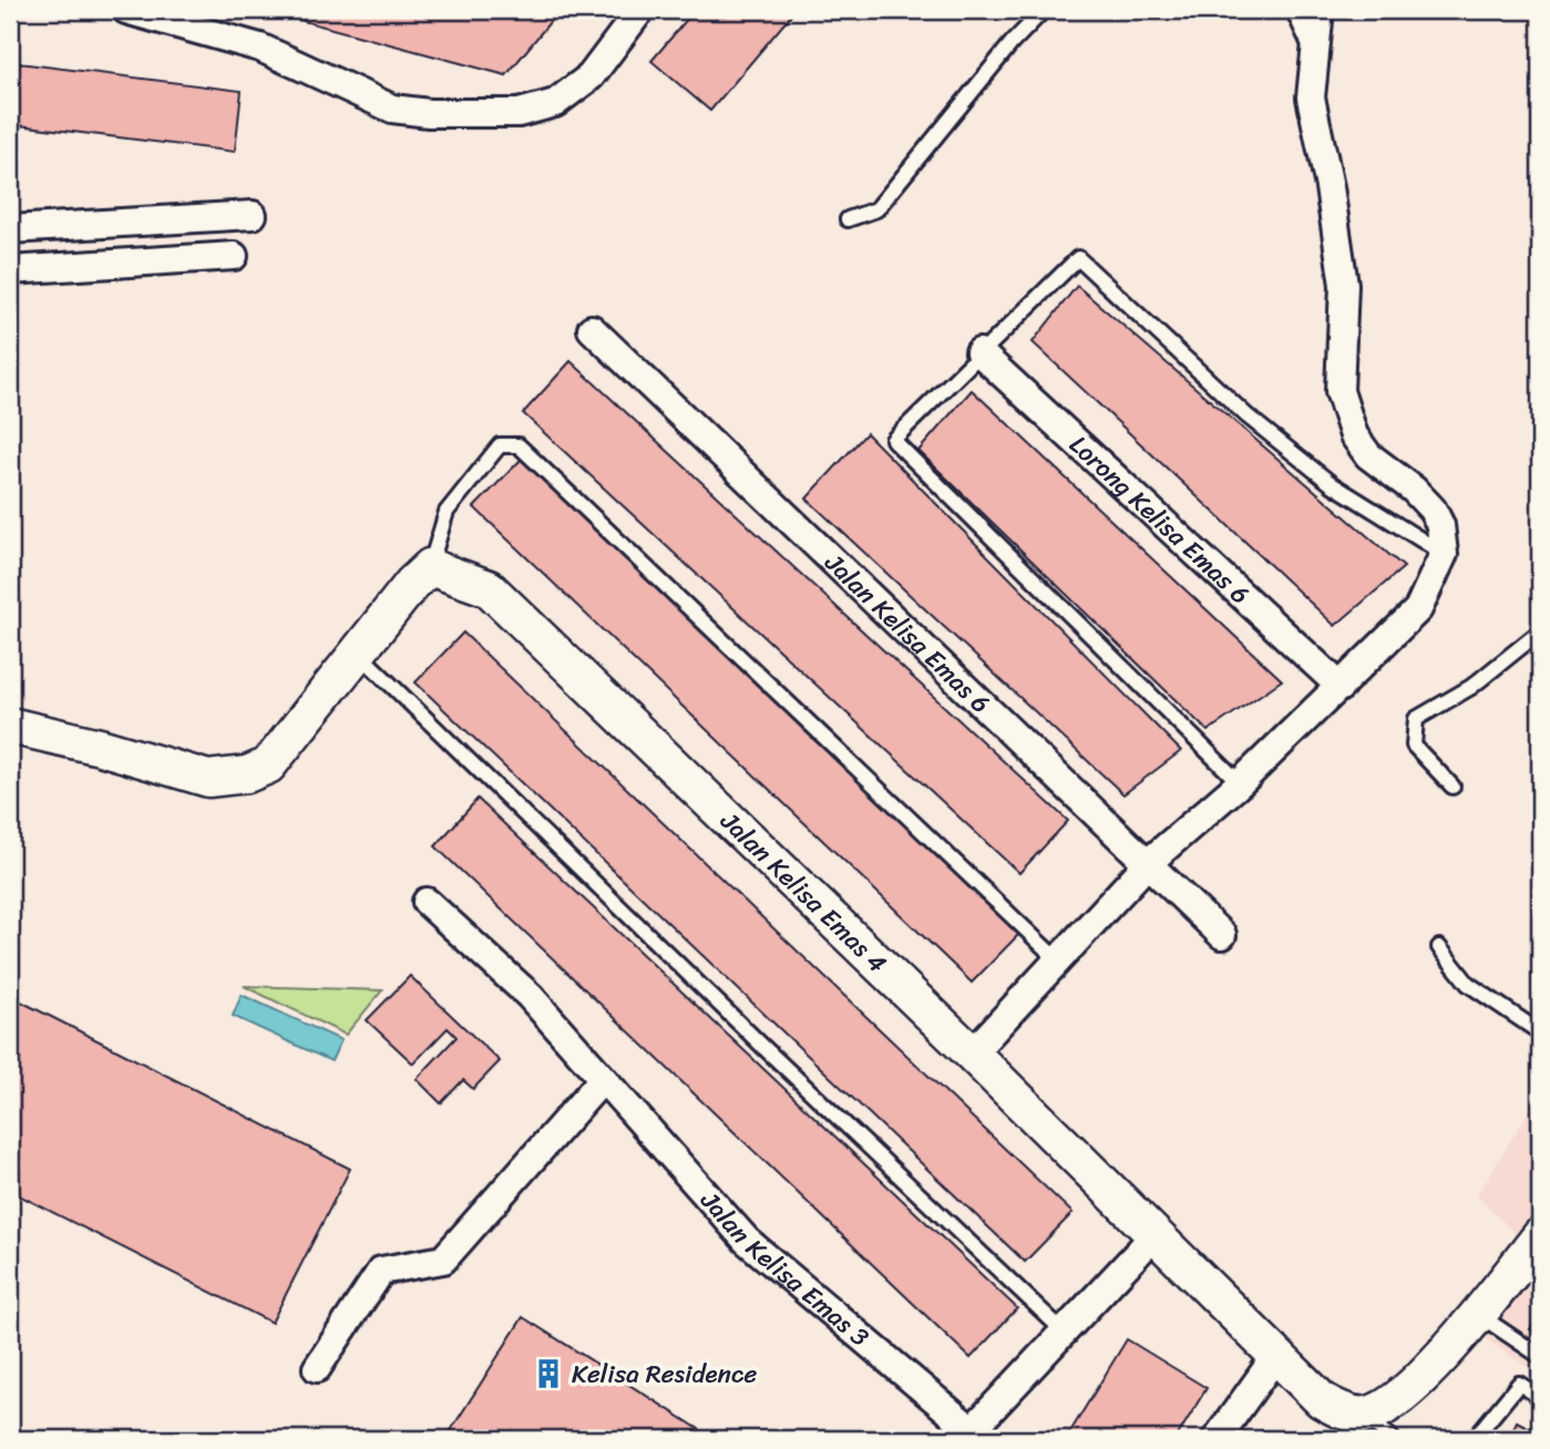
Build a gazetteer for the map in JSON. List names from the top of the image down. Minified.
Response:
{"streets":{"street":["Lorong Kelisa Emas 6","Jalan Kelisa Emas 6","Jalan Kelisa Emas 4","Jalan Kelisa Emas 3"]},"crossings":[["Jalan Kelisa Emas 4","Jalan Kelisa Emas 3"]],"places":{"building":["Kelisa Residence"]}}
